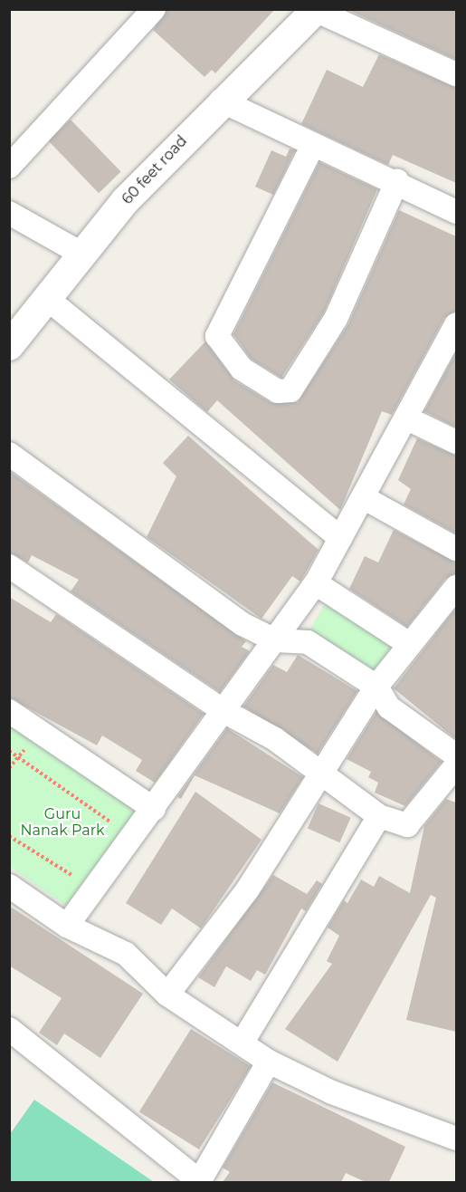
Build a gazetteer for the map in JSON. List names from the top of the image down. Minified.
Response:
{"streets":{"street":["60 feet road"]},"parks":["Guru Nanak Park"]}
